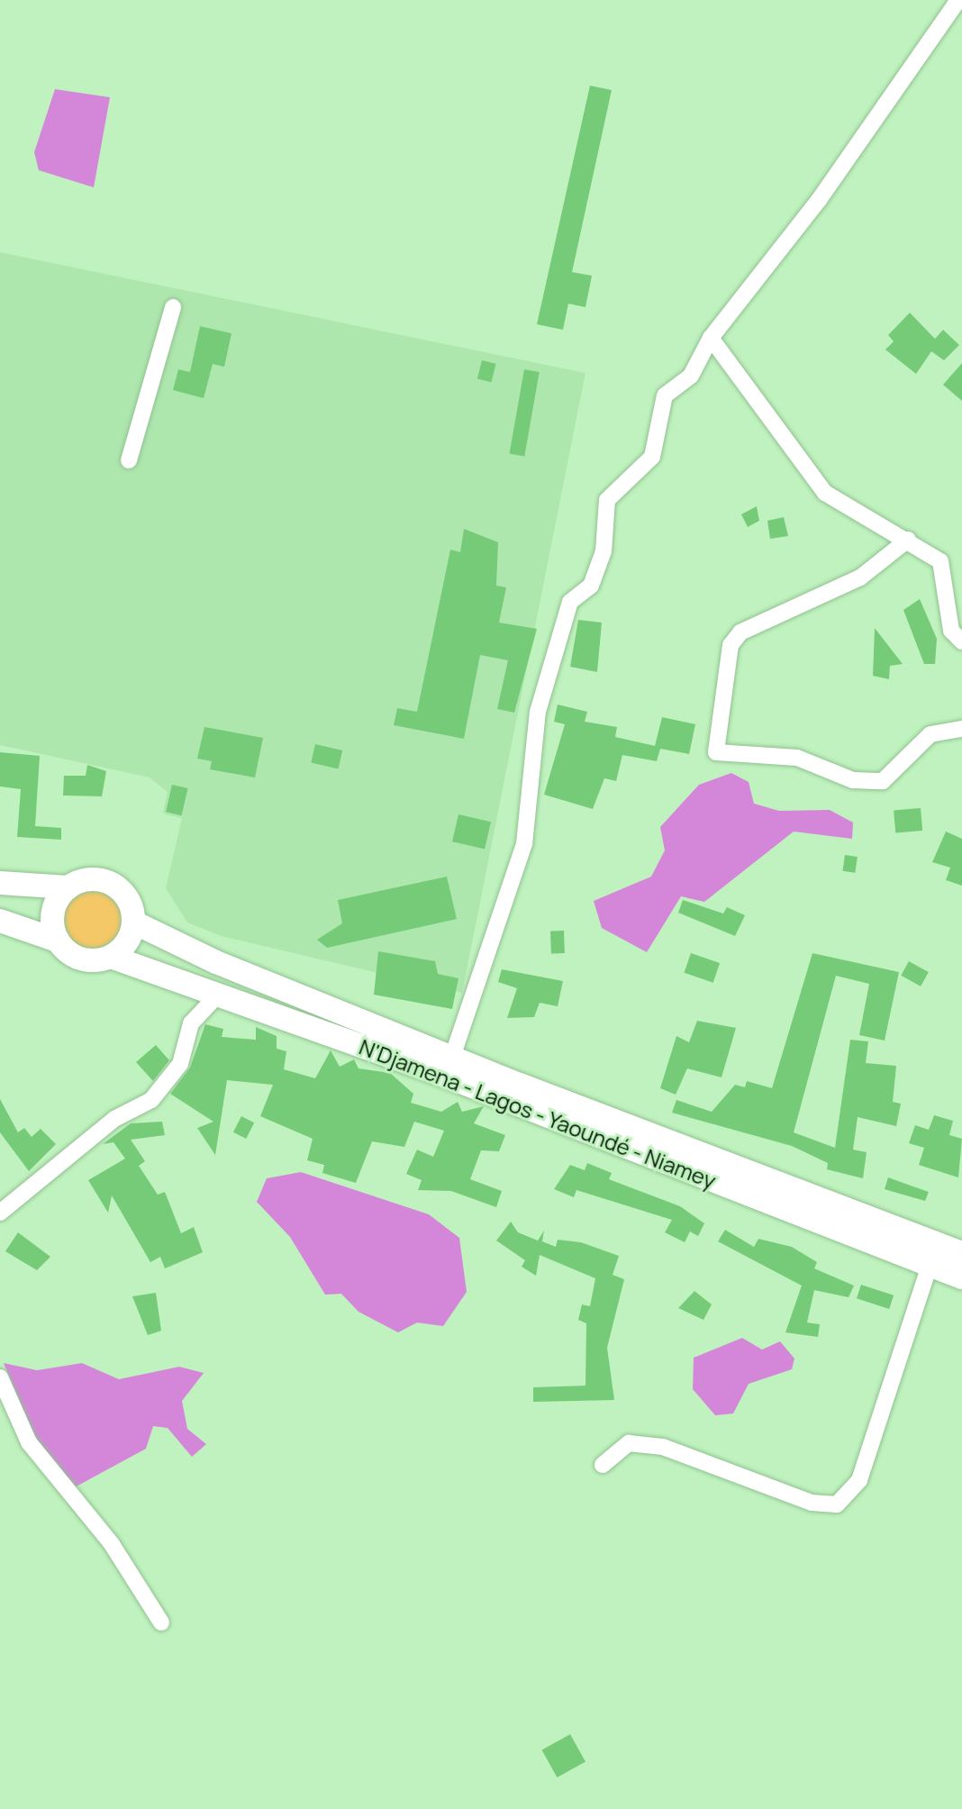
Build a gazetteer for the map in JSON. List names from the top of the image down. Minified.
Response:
{"streets":{"highway":["N'Djamena - Lagos - Yaoundé - Niamey"]}}
